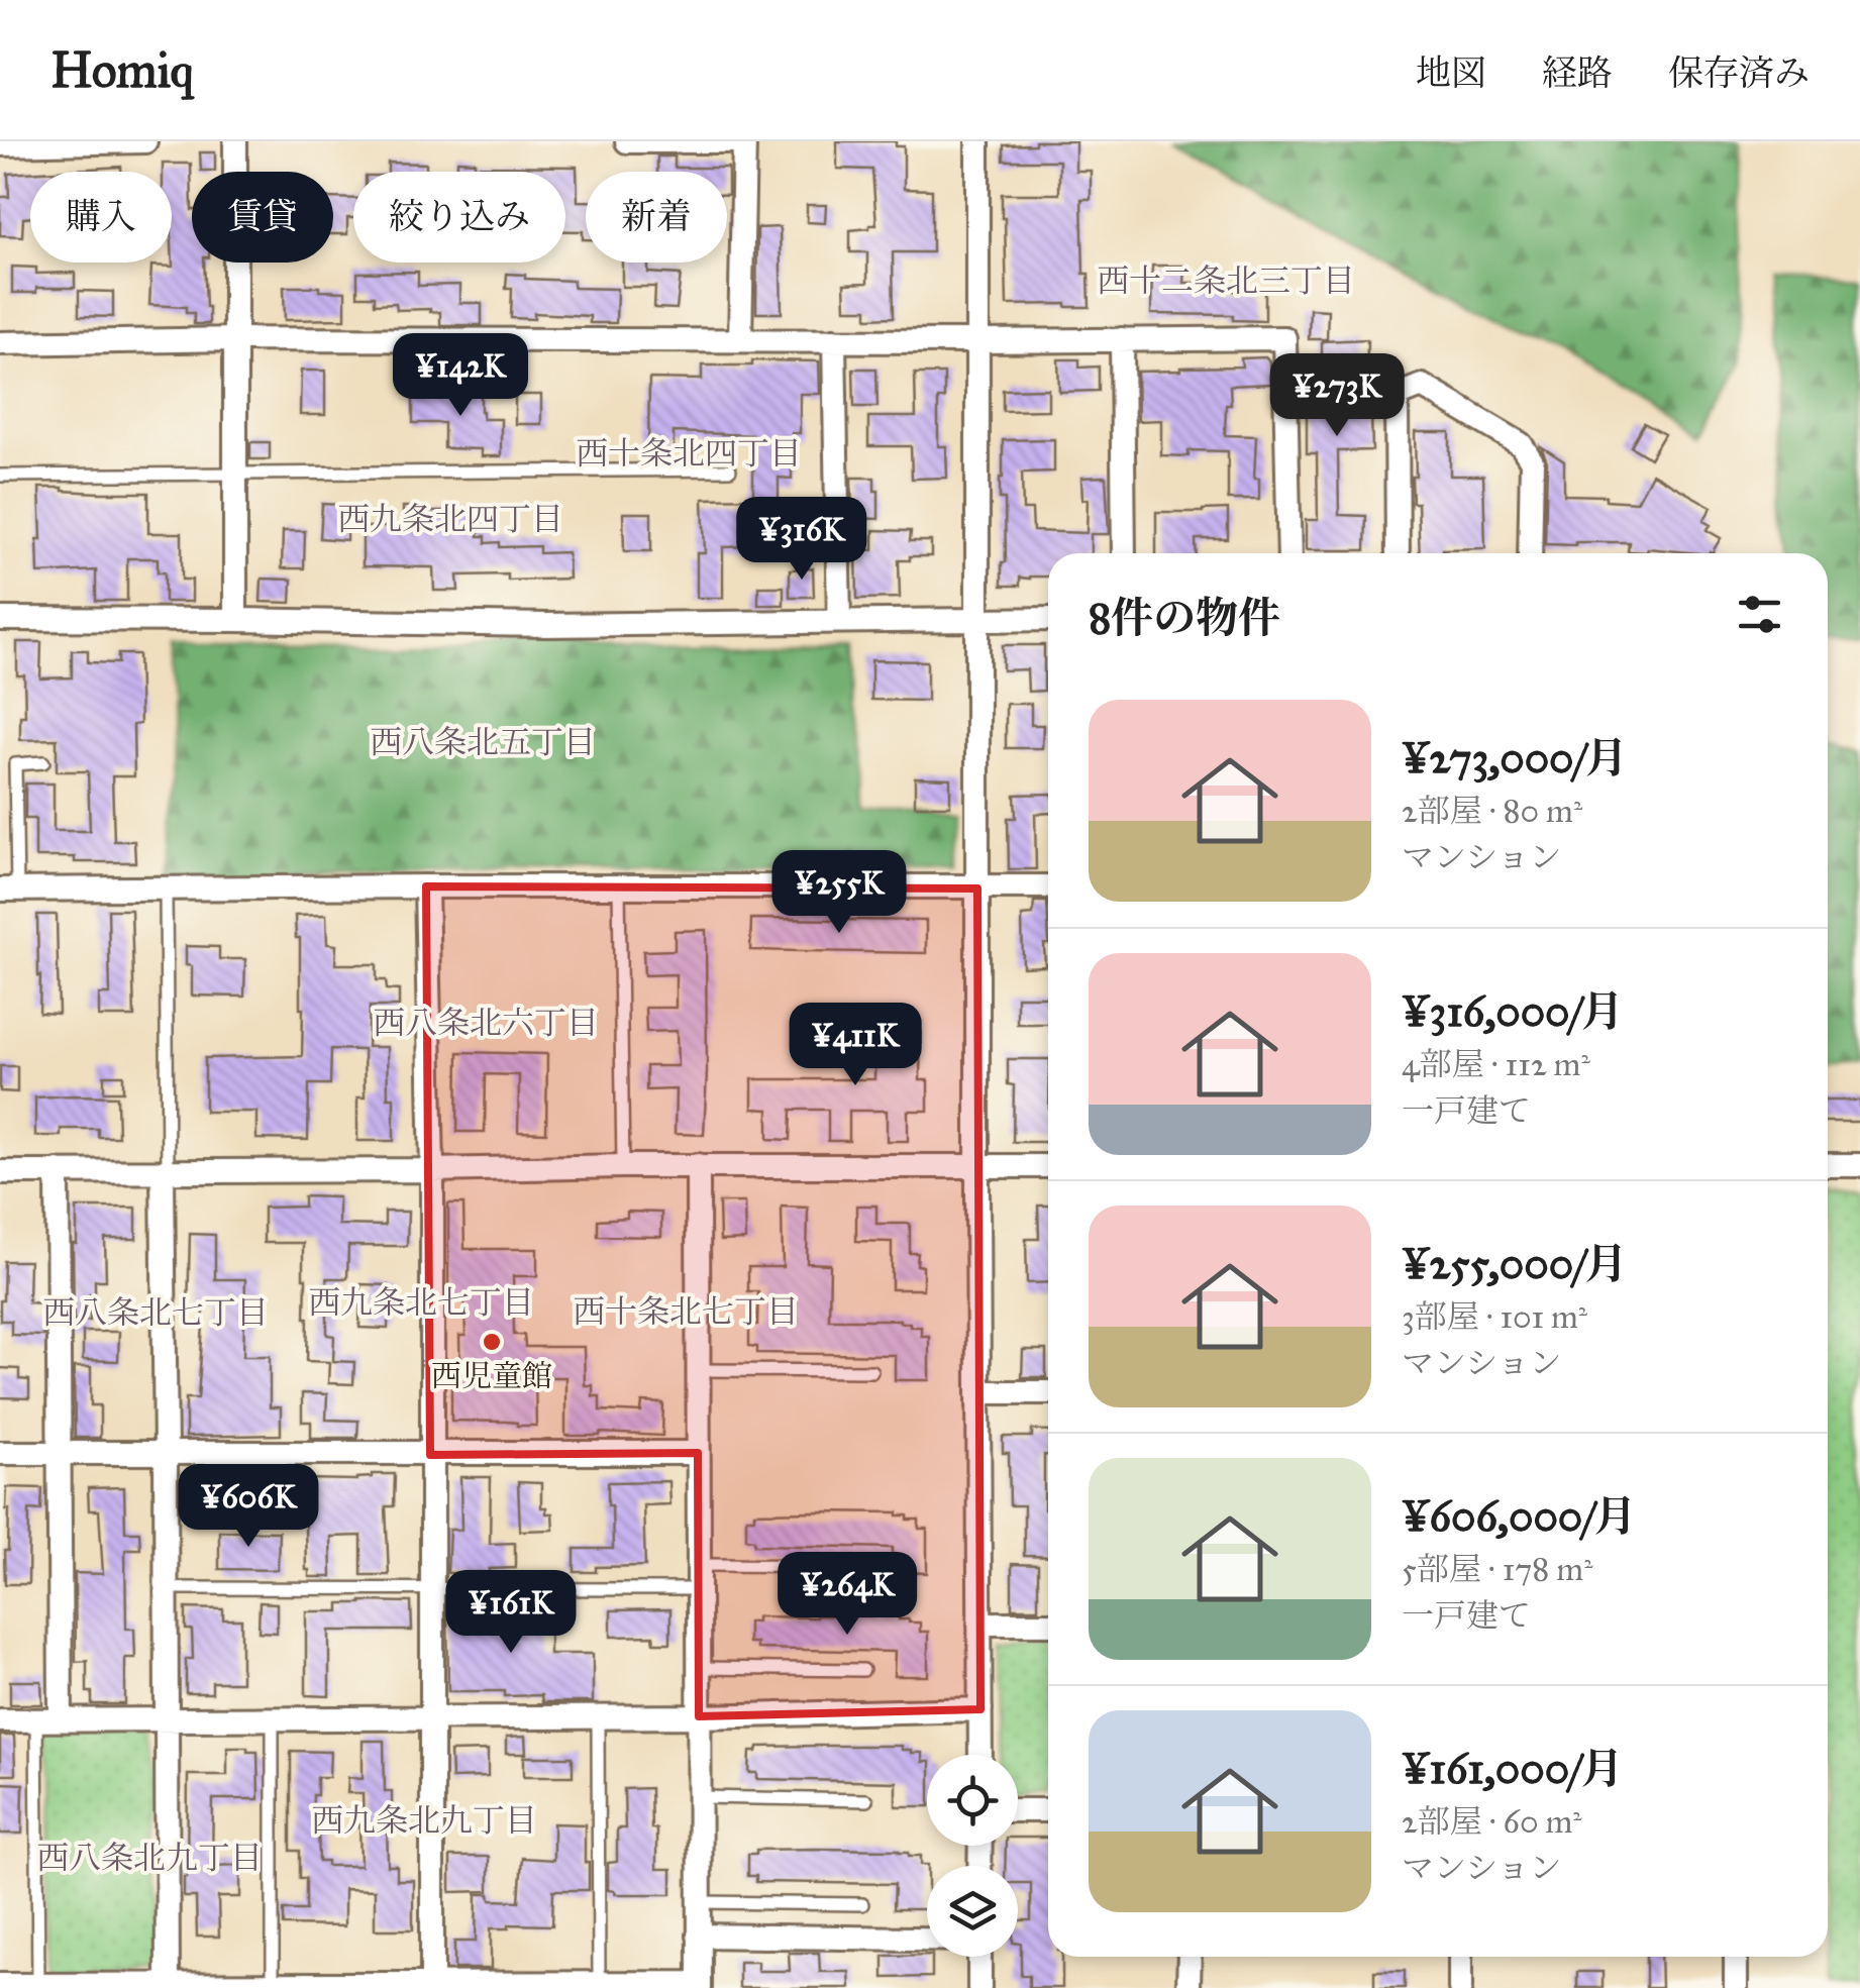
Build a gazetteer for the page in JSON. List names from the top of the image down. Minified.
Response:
{"districts":["西十二条北三丁目","西十条北四丁目","西九条北四丁目","西八条北五丁目","西八条北六丁目","西九条北七丁目","西十条北七丁目","西八条北七丁目","西九条北九丁目","西八条北九丁目"],"places":["西児童館"],"page":{"header":"Homiq","nav":["地図","経路","保存済み"],"chip":["購入","賃貸","絞り込み","新着"],"price":["¥142K","¥273K","¥316K","¥255K","¥411K","¥606K","¥264K","¥161K"],"heading":"8件の物件","list":[{"name":"¥273,000/月","note":"2部屋 · 80 m² · マンション"},{"name":"¥316,000/月","note":"4部屋 · 112 m² · 一戸建て"},{"name":"¥255,000/月","note":"3部屋 · 101 m² · マンション"},{"name":"¥606,000/月","note":"5部屋 · 178 m² · 一戸建て"},{"name":"¥161,000/月","note":"2部屋 · 60 m² · マンション"}]}}
